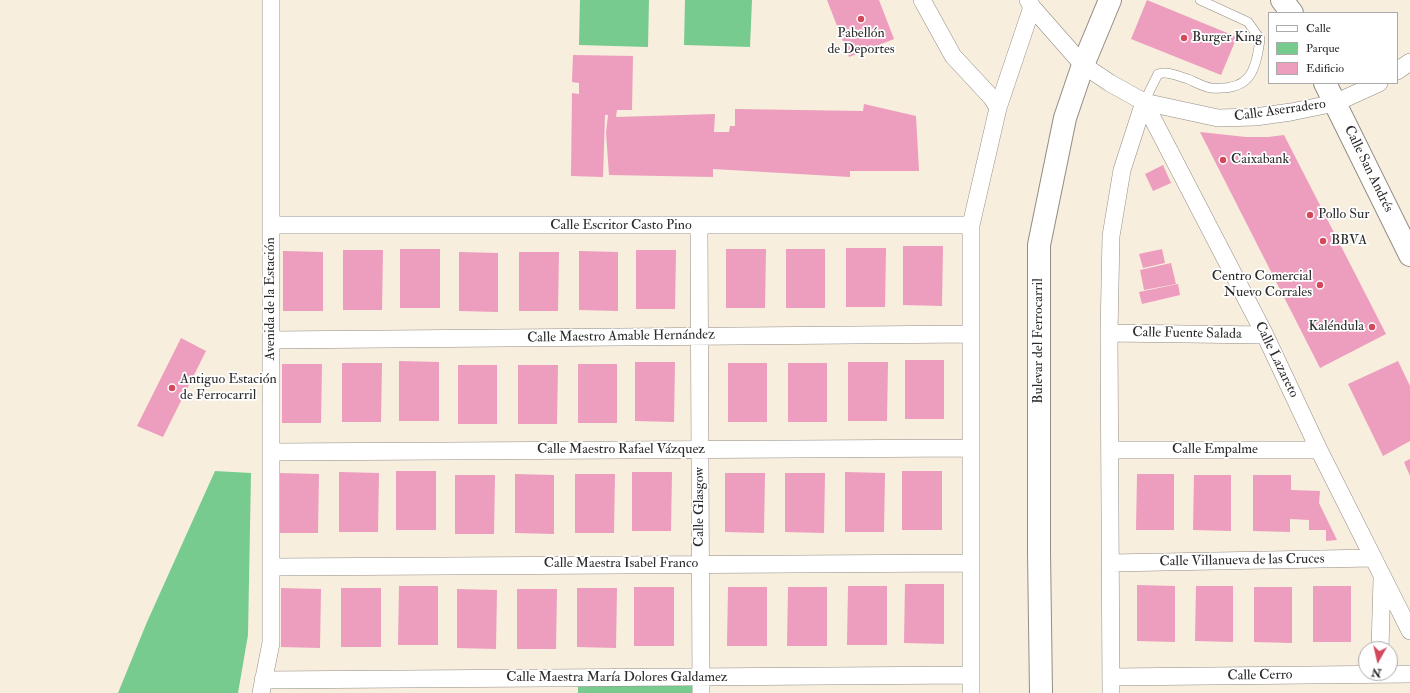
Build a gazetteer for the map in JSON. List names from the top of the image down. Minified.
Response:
{"streets":{"street":["Calle Aserradero","Calle San Andrés","Calle Escritor Casto Pino","Avenida de la Estación","Calle Fuente Salada","Calle Maestro Amable Hernández","Bulevar del Ferrocarril","Calle Lazareto","Calle Maestro Rafael Vázquez","Calle Empalme","Calle Glasgow","Calle Villanueva de las Cruces","Calle Maestra Isabel Franco","Calle Cerro","Calle Maestra María Dolores Galdamez"]},"crossings":[["Calle Aserradero","Calle San Andrés"],["Calle Aserradero","Bulevar del Ferrocarril"],["Calle Aserradero","Calle Lazareto"],["Calle Escritor Casto Pino","Avenida de la Estación"],["Calle Escritor Casto Pino","Calle Glasgow"],["Avenida de la Estación","Calle Maestro Amable Hernández"],["Avenida de la Estación","Calle Maestro Rafael Vázquez"],["Avenida de la Estación","Calle Maestra Isabel Franco"],["Avenida de la Estación","Calle Maestra María Dolores Galdamez"],["Calle Fuente Salada","Calle Lazareto"],["Calle Maestro Amable Hernández","Calle Glasgow"],["Calle Lazareto","Calle Empalme"],["Calle Lazareto","Calle Villanueva de las Cruces"],["Calle Maestro Rafael Vázquez","Calle Glasgow"],["Calle Glasgow","Calle Maestra Isabel Franco"],["Calle Glasgow","Calle Maestra María Dolores Galdamez"]],"places":["Pabellón de Deportes","Burger King","Caixabank","Pollo Sur","BBVA","Centro Comercial Nuevo Corrales","Kaléndula","Antiguo Estación de Ferrocarril"],"legend":["Calle","Parque","Edificio"],"north":"bottom"}
